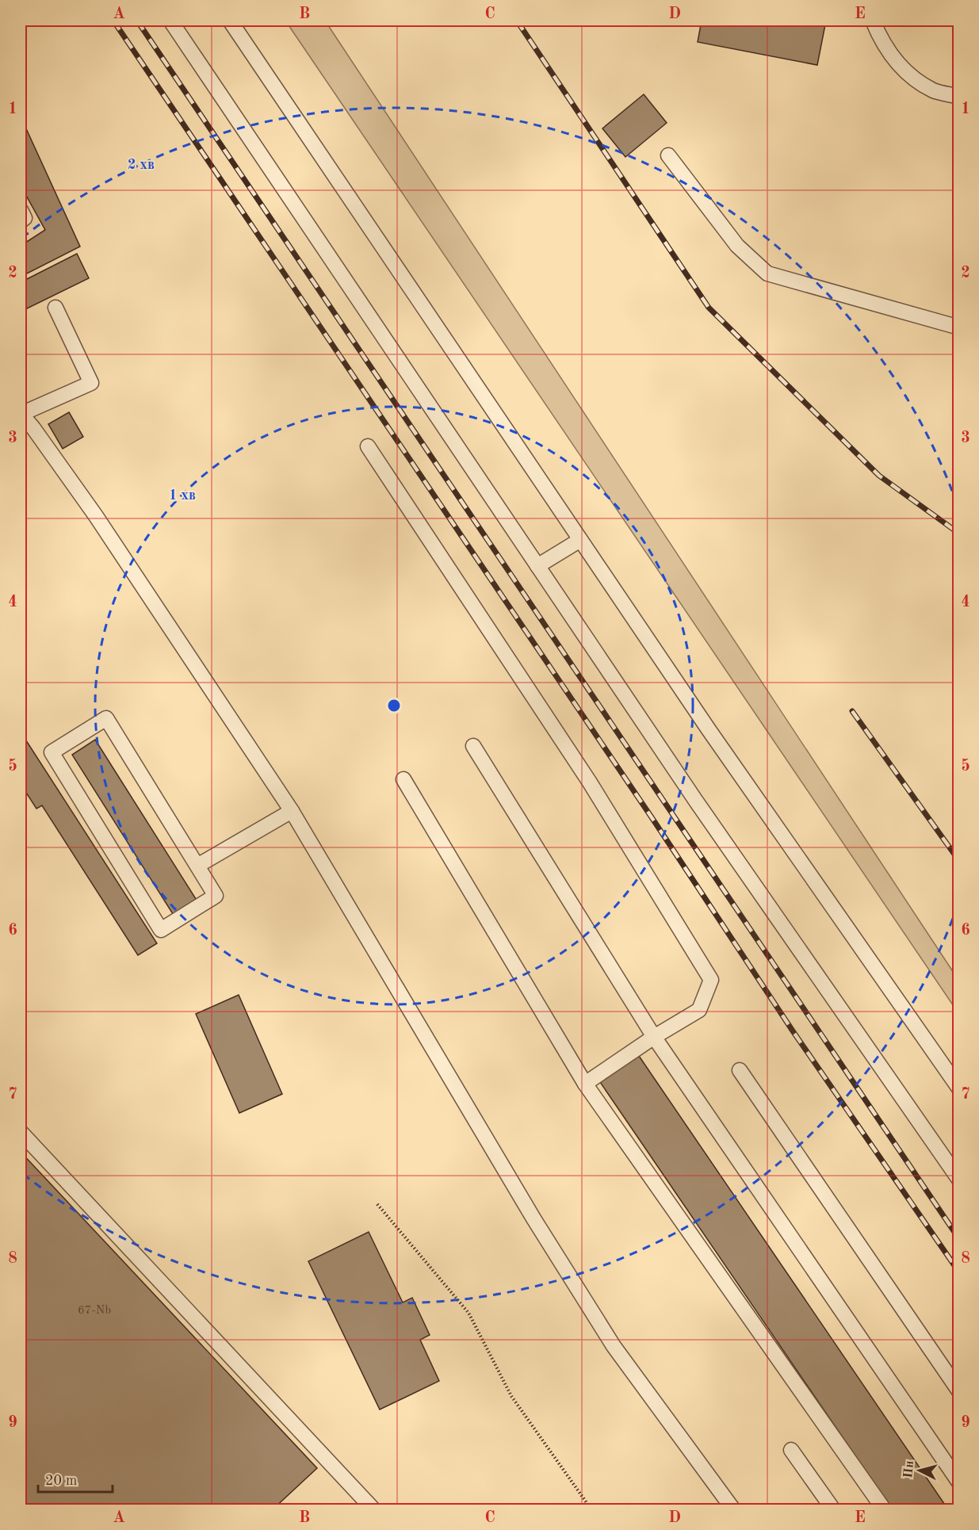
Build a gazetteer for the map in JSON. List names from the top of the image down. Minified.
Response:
{"house_numbers":["67-Nb"],"scale_bar":"20 m","north":"left","grid":{"columns":["A","B","C","D","E"],"rows":["1","2","3","4","5","6","7","8","9"]},"rings":["2 хв","1 хв"]}
